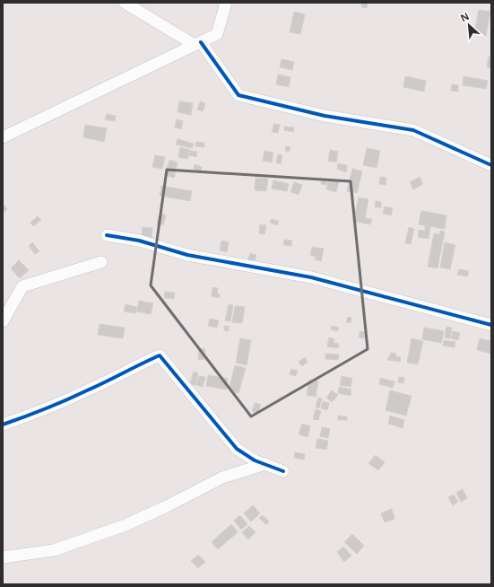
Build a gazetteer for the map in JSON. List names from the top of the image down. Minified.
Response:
{"north":"top left"}
